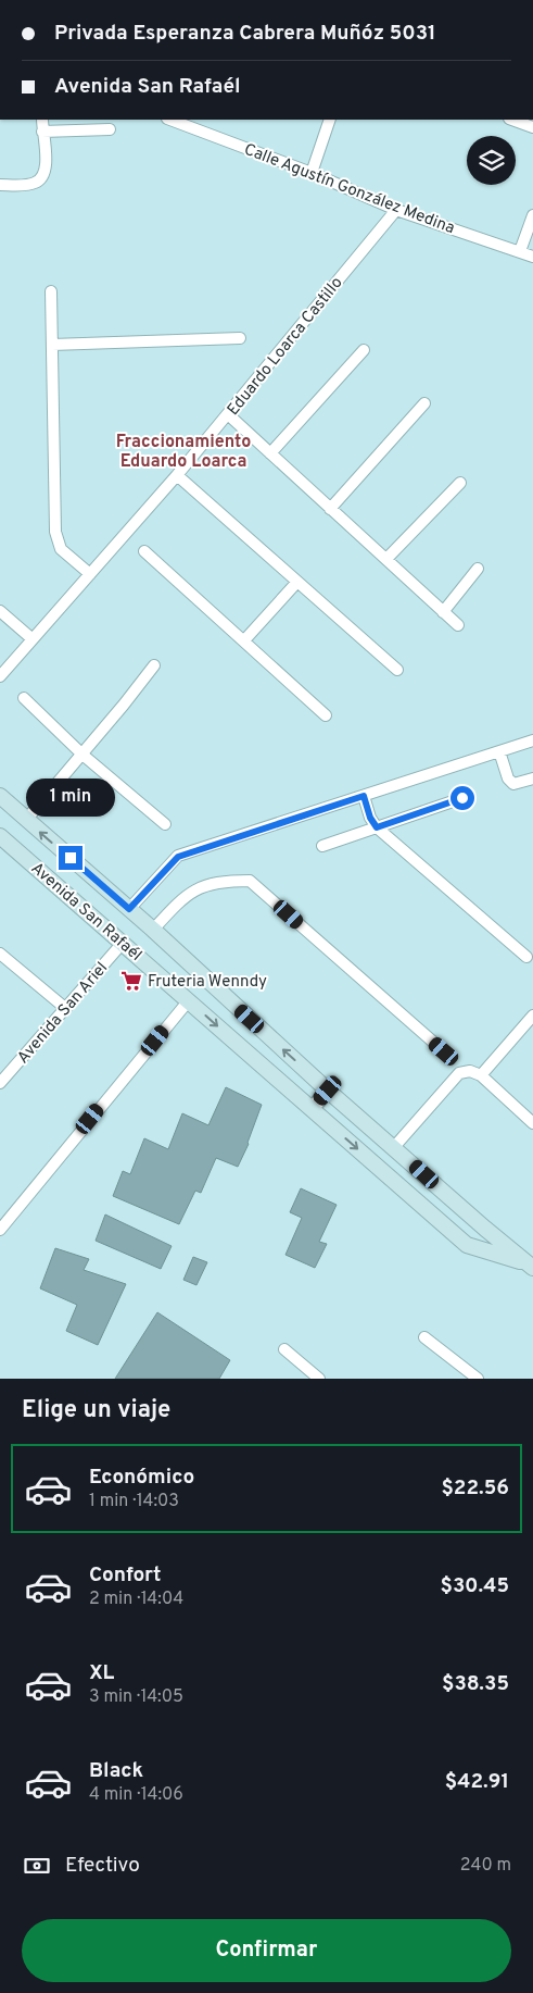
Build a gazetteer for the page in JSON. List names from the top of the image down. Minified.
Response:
{"streets":{"main road":["Avenida San Rafaél"],"street":["Calle Agustín González Medina","Eduardo Loarca Castillo","Avenida San Ariel"]},"crossings":[["Calle Agustín González Medina","Eduardo Loarca Castillo"],["Avenida San Rafaél","Avenida San Ariel"]],"districts":["Fraccionamiento Eduardo Loarca"],"places":{"supermarket":["Fruteria Wenndy"]},"page":{"banner":["Privada Esperanza Cabrera Muñóz 5031","Avenida San Rafaél"],"bubble":"1 min","heading":"Elige un viaje","list":[{"name":"Económico","note":"1 min · 14:03","value":"$22.56"},{"name":"Confort","note":"2 min · 14:04","value":"$30.45"},{"name":"XL","note":"3 min · 14:05","value":"$38.35"},{"name":"Black","note":"4 min · 14:06","value":"$42.91"}],"pay":["Efectivo","240 m"],"buttons":"Confirmar"}}
